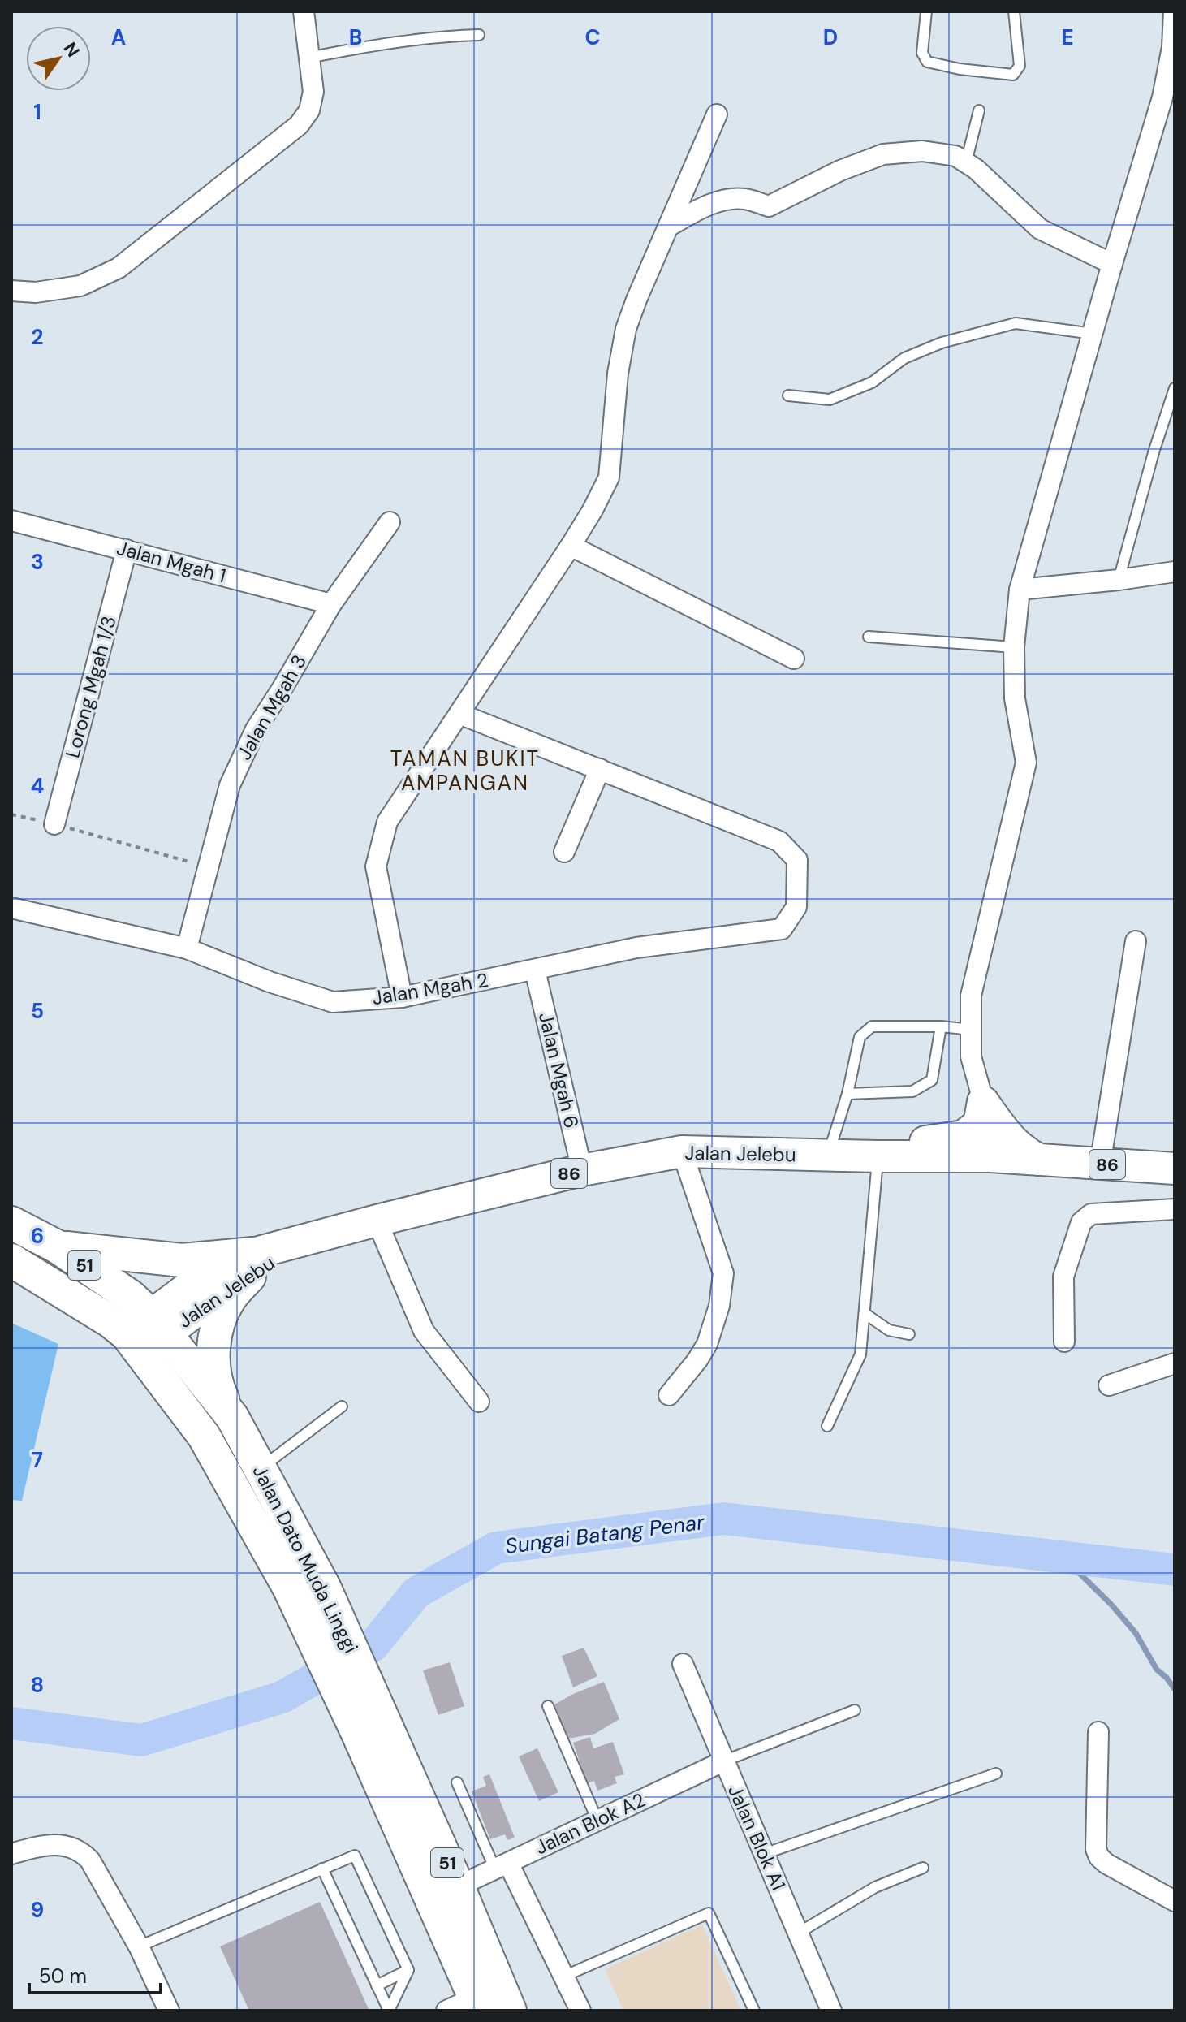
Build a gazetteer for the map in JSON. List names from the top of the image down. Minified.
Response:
{"streets":{"highway":["51","Jalan Dato Muda Linggi"],"main road":["Jalan Jelebu","86"],"street":["Jalan Mgah 1","Lorong Mgah 1/3","Jalan Mgah 3","Jalan Mgah 2","Jalan Mgah 6","Jalan Blok A2","Jalan Blok A1"]},"crossings":[["Jalan Mgah 1","Lorong Mgah 1/3"],["Jalan Mgah 1","Jalan Mgah 3"],["Jalan Mgah 3","Jalan Mgah 2"],["Jalan Mgah 2","Jalan Mgah 6"],["Jalan Mgah 6","Jalan Jelebu"],["Jalan Jelebu","Jalan Dato Muda Linggi"],["Jalan Dato Muda Linggi","Jalan Blok A2"],["Jalan Blok A2","Jalan Blok A1"]],"districts":["TAMAN BUKIT AMPANGAN"],"water":["Sungai Batang Penar"],"scale_bar":"50 m","north":"top right","grid":{"columns":["A","B","C","D","E"],"rows":["1","2","3","4","5","6","7","8","9"]}}
